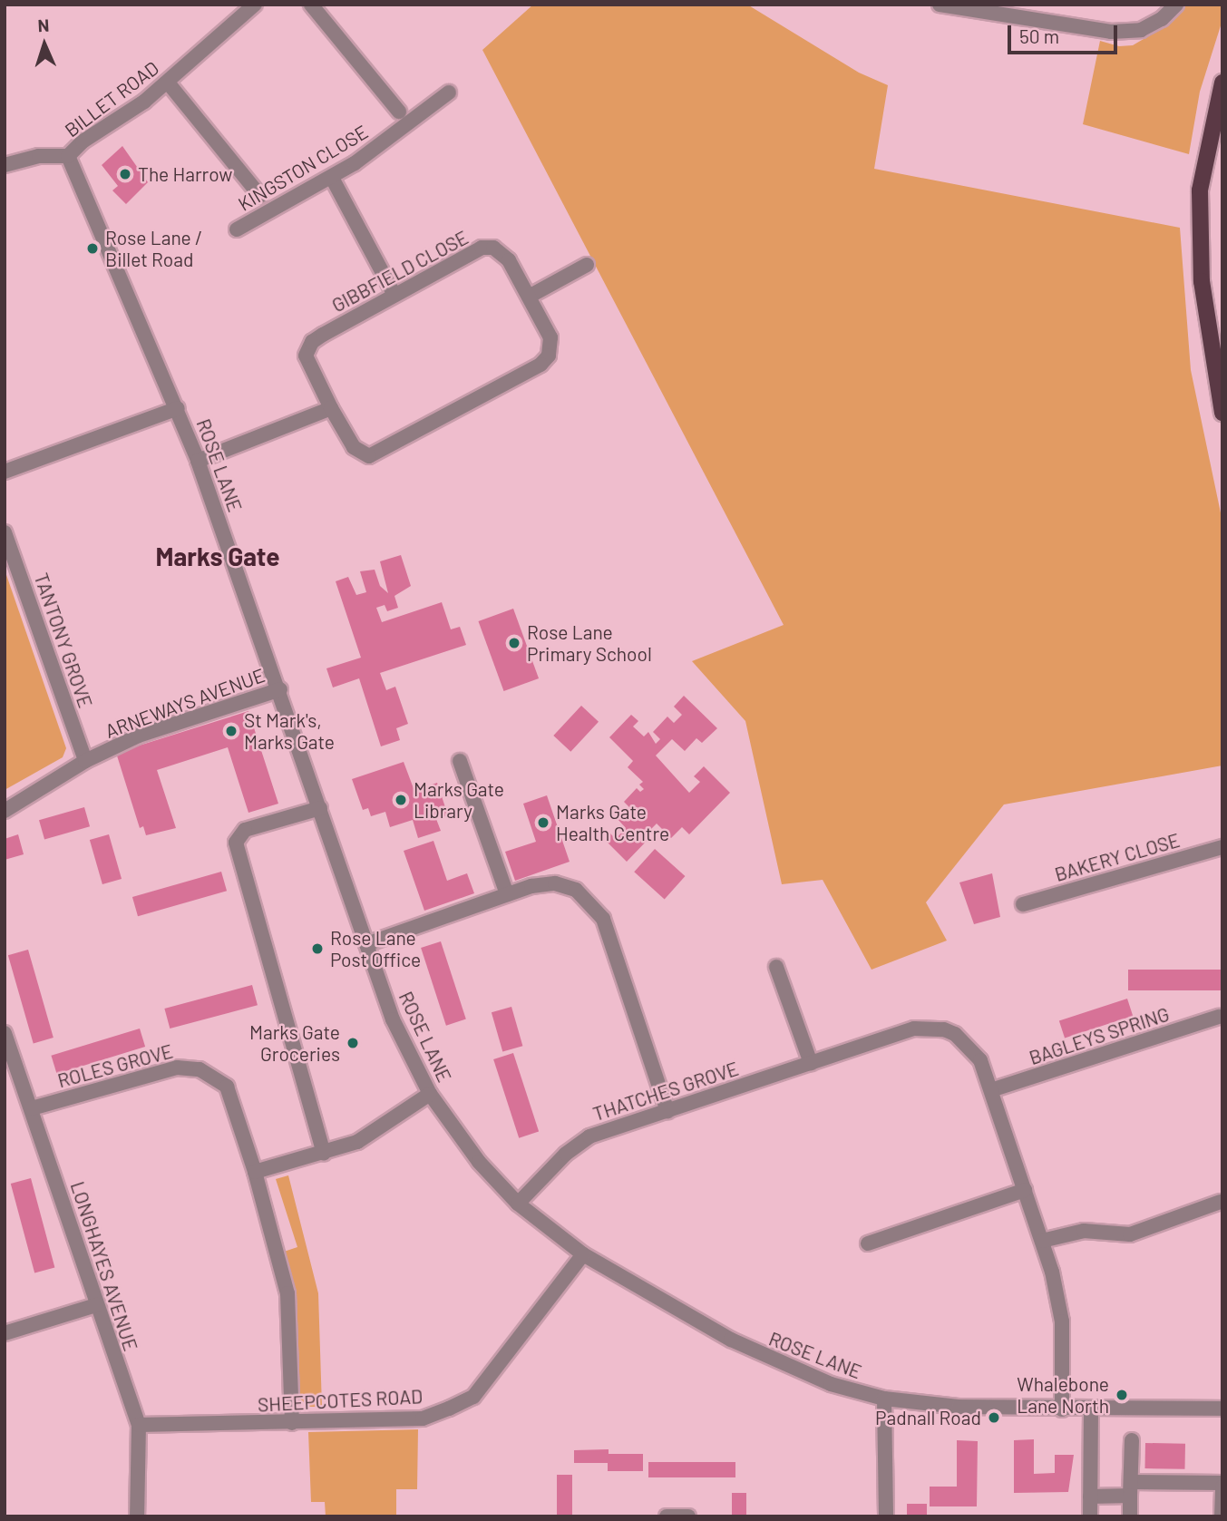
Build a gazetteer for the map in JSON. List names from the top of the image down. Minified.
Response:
{"streets":{"street":["BILLET ROAD","KINGSTON CLOSE","GIBBFIELD CLOSE","ROSE LANE","TANTONY GROVE","ARNEWAYS AVENUE","BAKERY CLOSE","BAGLEYS SPRING","ROLES GROVE","THATCHES GROVE","LONGHAYES AVENUE","SHEEPCOTES ROAD"]},"crossings":[["BILLET ROAD","ROSE LANE"],["ROSE LANE","ARNEWAYS AVENUE"],["ROSE LANE","THATCHES GROVE"],["ROSE LANE","SHEEPCOTES ROAD"],["TANTONY GROVE","ARNEWAYS AVENUE"],["BAGLEYS SPRING","THATCHES GROVE"],["ROLES GROVE","LONGHAYES AVENUE"],["ROLES GROVE","SHEEPCOTES ROAD"],["LONGHAYES AVENUE","SHEEPCOTES ROAD"]],"districts":["Marks Gate"],"places":["The Harrow","Rose Lane / Billet Road","Rose Lane Primary School","St Mark's, Marks Gate","Marks Gate Library","Marks Gate Health Centre","Rose Lane Post Office","Marks Gate Groceries","Whalebone Lane North","Padnall Road"],"scale_bar":"50 m","north":"top"}
